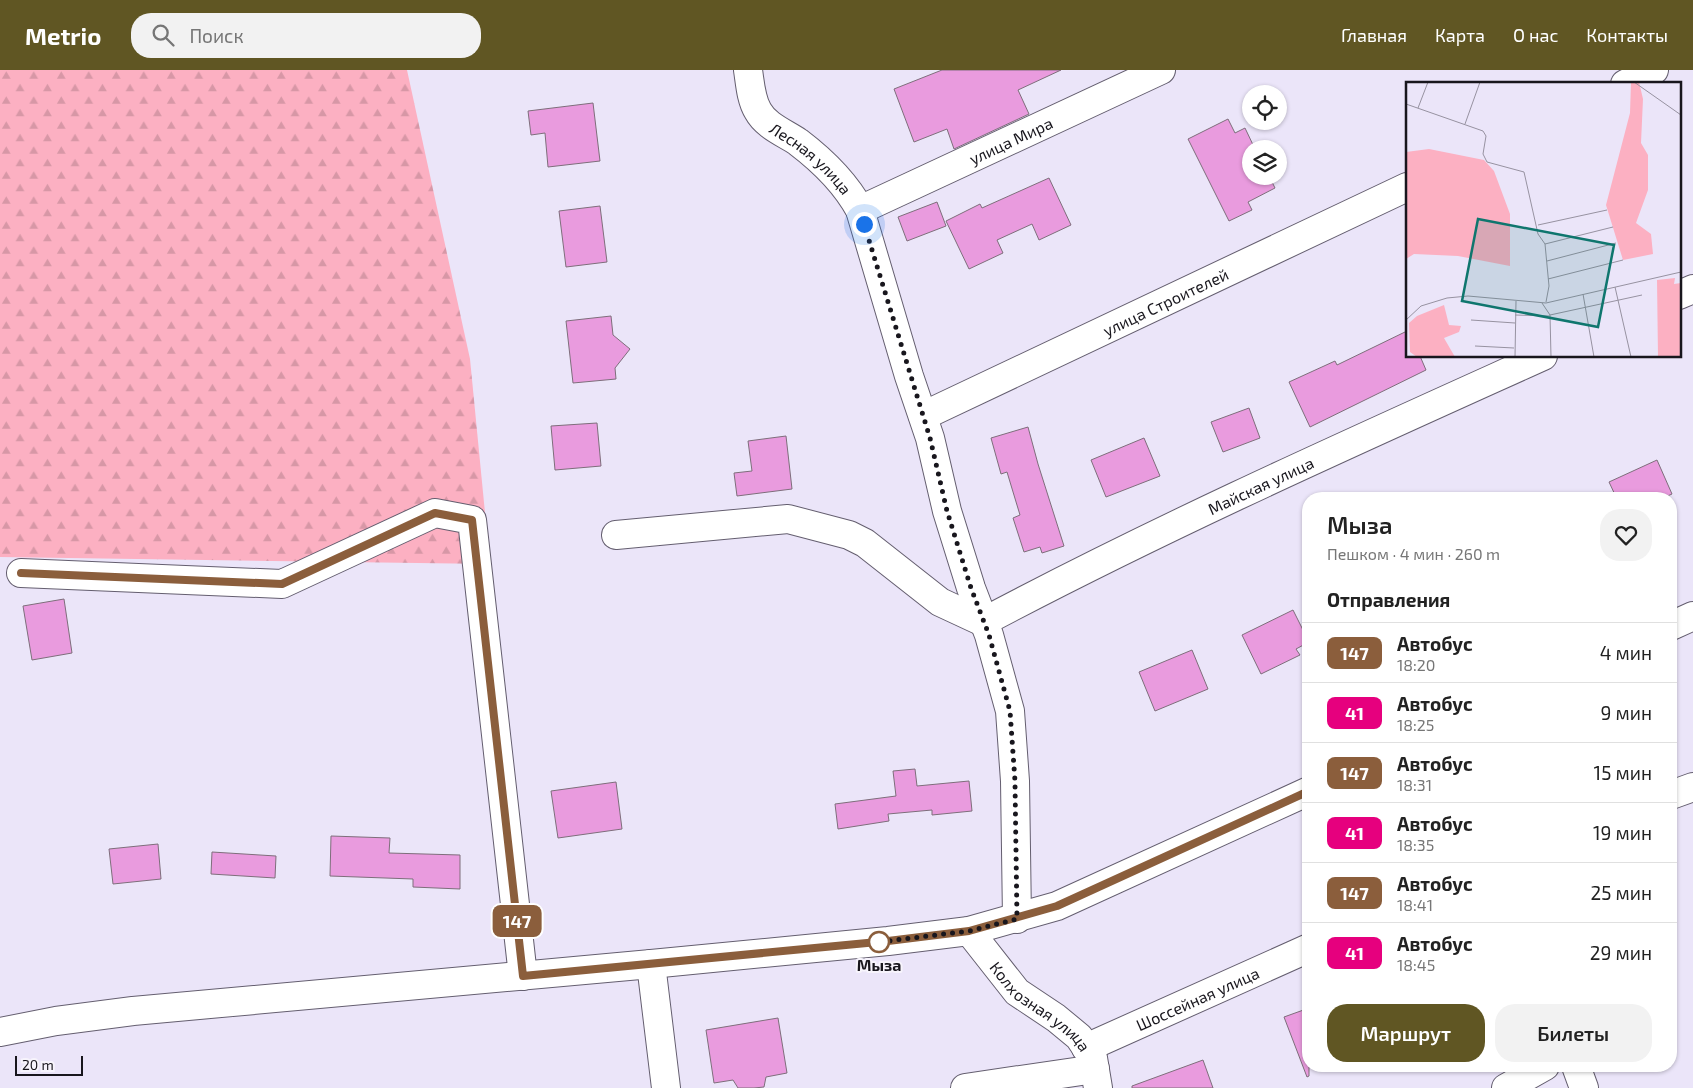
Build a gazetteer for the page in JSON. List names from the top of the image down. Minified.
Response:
{"streets":{"street":["улица Мира","Лесная улица","улица Строителей","Майская улица","Шоссейная улица","Колхозная улица"]},"crossings":[["улица Мира","Лесная улица"],["Лесная улица","улица Строителей"],["Лесная улица","Майская улица"],["Шоссейная улица","Колхозная улица"]],"places":["Мыза"],"lines":["bus line 147"],"scale_bar":"20 m","page":{"header":"Metrio","search":"Поиск","nav":["Главная","Карта","О нас","Контакты"],"on_map":"147","heading":[["Мыза","Пешком · 4 мин · 260 m"],"Отправления"],"list":[{"mark":"147","name":"Автобус","note":"18:20","value":"4 мин"},{"mark":"41","name":"Автобус","note":"18:25","value":"9 мин"},{"mark":"147","name":"Автобус","note":"18:31","value":"15 мин"},{"mark":"41","name":"Автобус","note":"18:35","value":"19 мин"},{"mark":"147","name":"Автобус","note":"18:41","value":"25 мин"},{"mark":"41","name":"Автобус","note":"18:45","value":"29 мин"}],"buttons":["Маршрут","Билеты"],"scale":"20 m"}}
